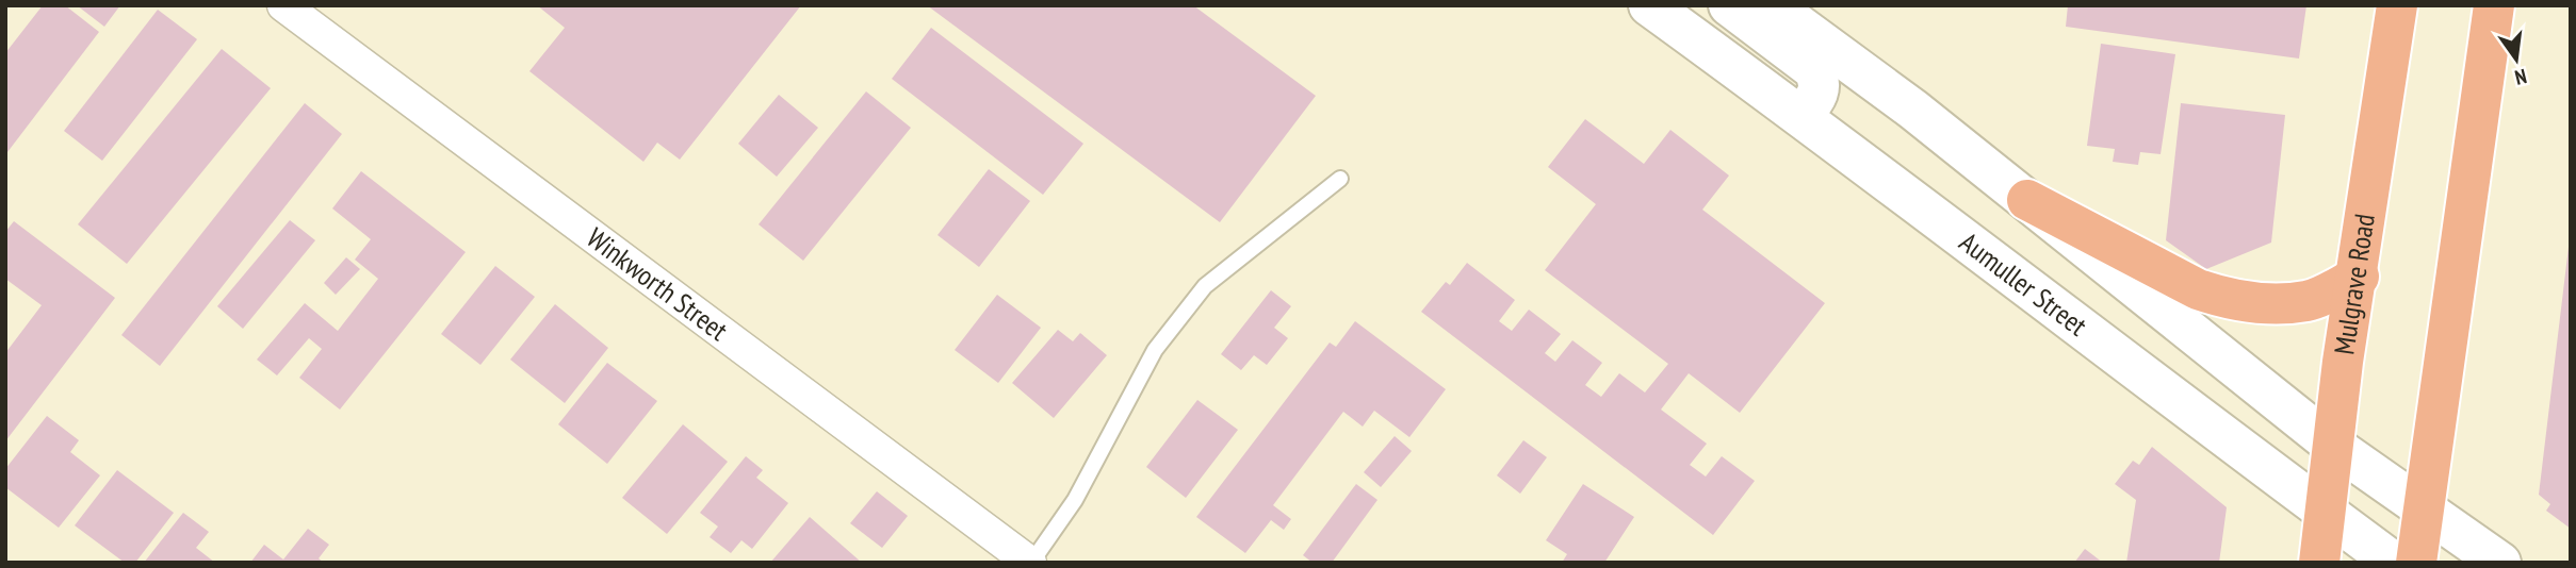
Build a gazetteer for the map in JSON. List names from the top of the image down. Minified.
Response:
{"streets":{"main road":["Aumuller Street","Mulgrave Road"],"street":["Winkworth Street"]},"crossings":[["Aumuller Street","Mulgrave Road"]],"north":"bottom"}
